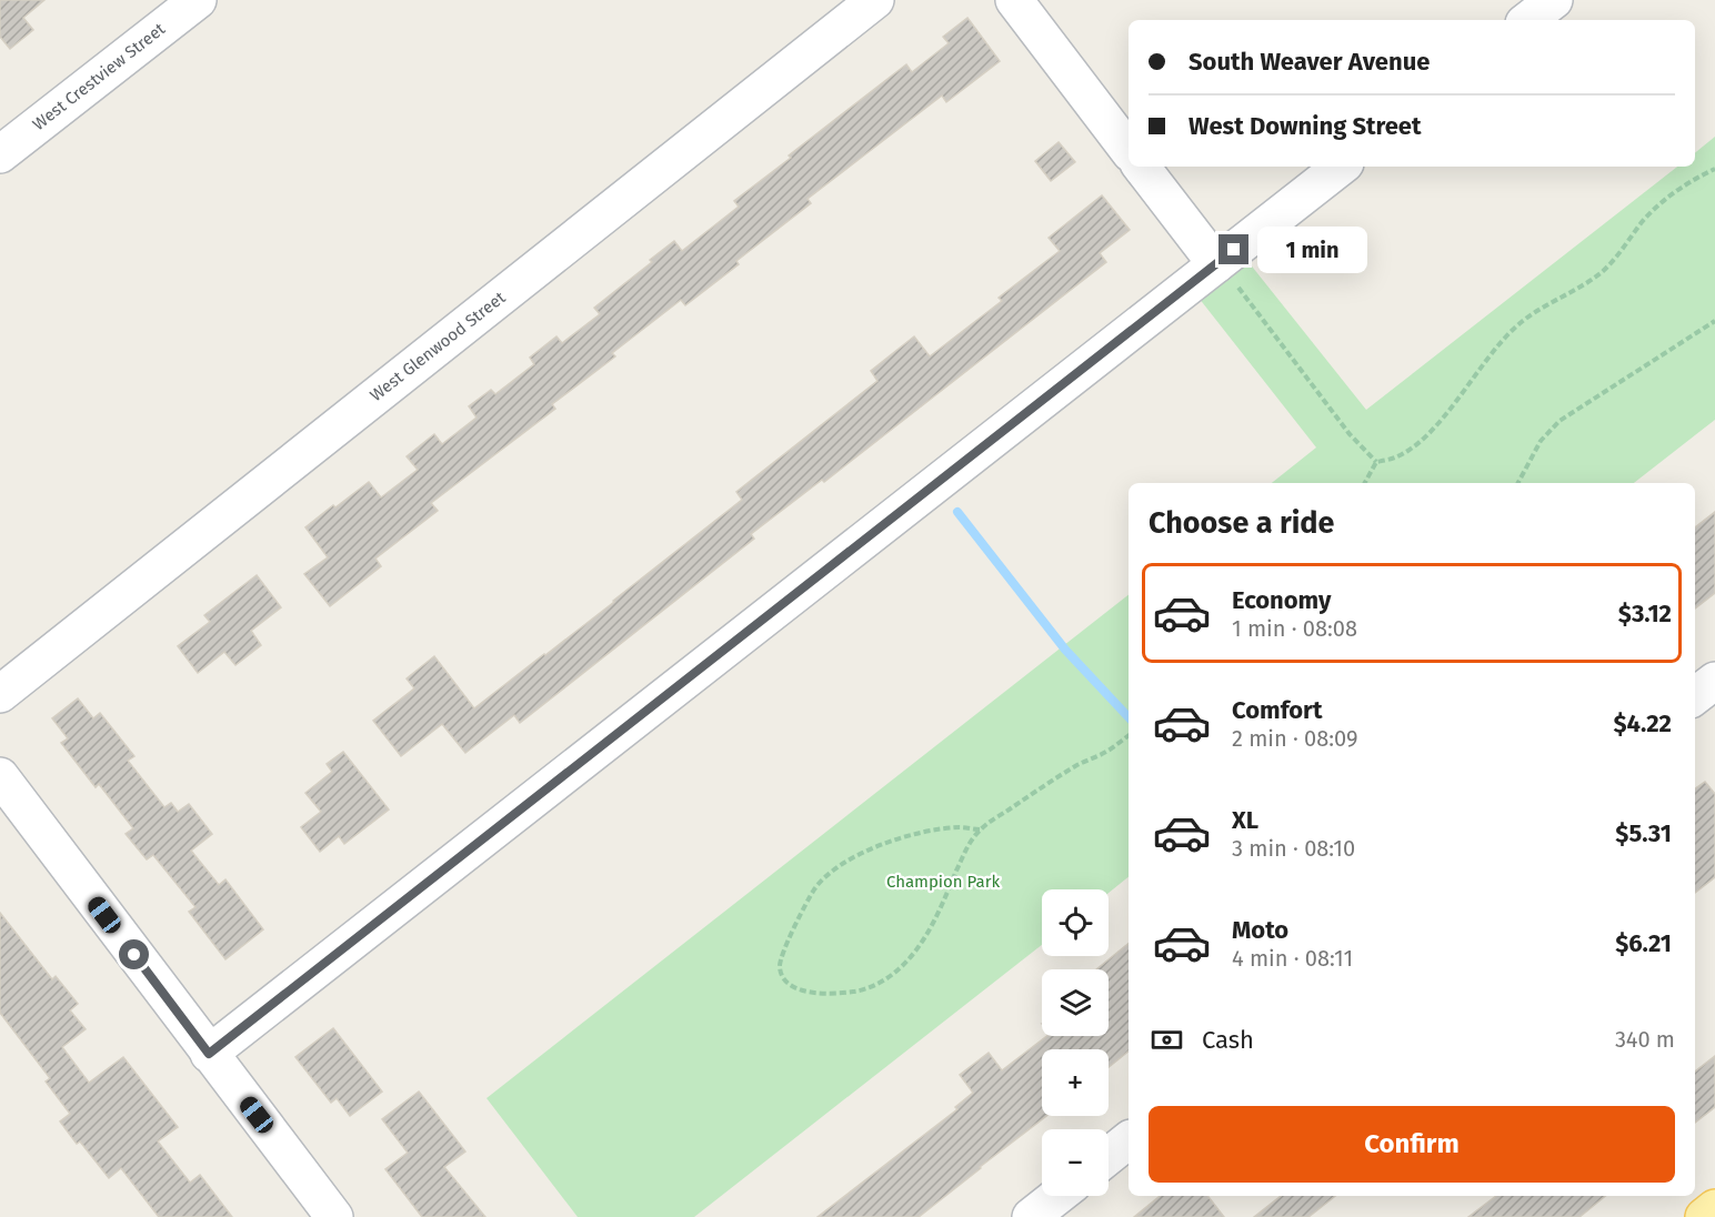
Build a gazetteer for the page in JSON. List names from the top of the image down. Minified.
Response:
{"streets":{"street":["West Crestview Street","West Glenwood Street"]},"parks":["Champion Park"],"page":{"banner":["South Weaver Avenue","West Downing Street"],"bubble":"1 min","heading":"Choose a ride","list":[{"name":"Economy","note":"1 min · 08:08","value":"$3.12"},{"name":"Comfort","note":"2 min · 08:09","value":"$4.22"},{"name":"XL","note":"3 min · 08:10","value":"$5.31"},{"name":"Moto","note":"4 min · 08:11","value":"$6.21"}],"map_buttons":["+","−"],"pay":["Cash","340 m"],"buttons":"Confirm"}}
